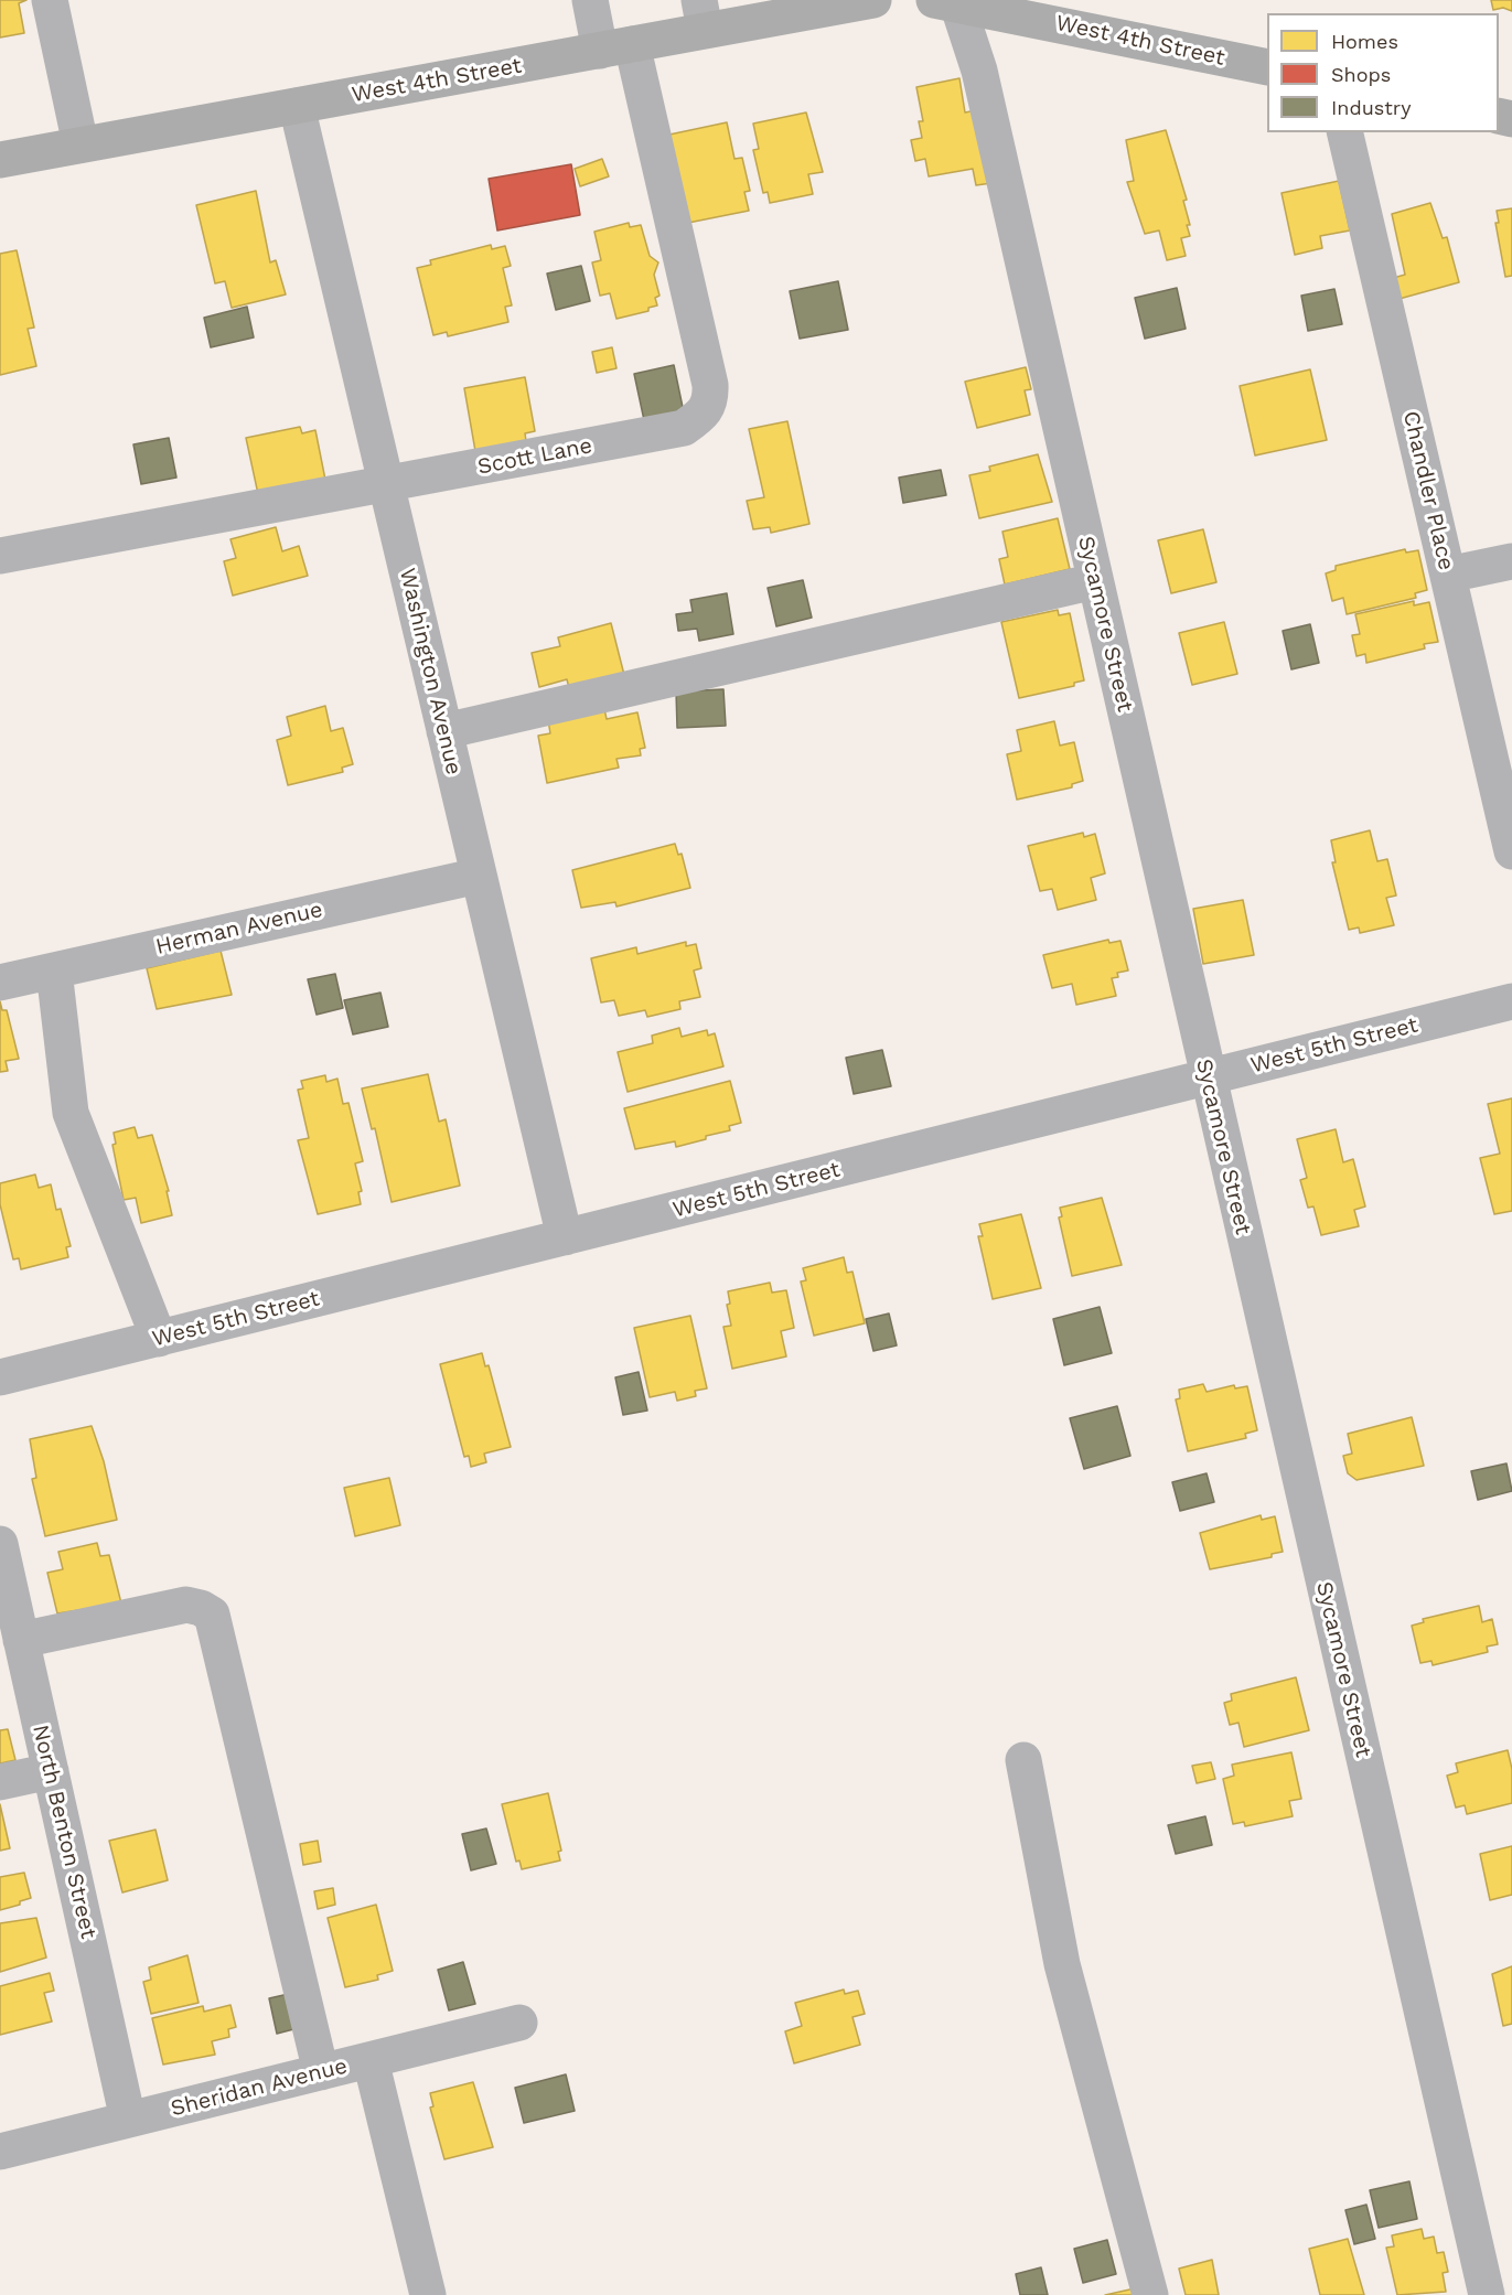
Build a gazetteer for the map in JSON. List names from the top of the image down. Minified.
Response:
{"streets":{"main road":["West 4th Street"],"street":["Scott Lane","Chandler Place","Sycamore Street","Washington Avenue","Herman Avenue","West 5th Street","North Benton Street","Sheridan Avenue"]},"crossings":[["West 4th Street","Scott Lane"],["West 4th Street","Sycamore Street"],["West 4th Street","Washington Avenue"],["Scott Lane","Washington Avenue"],["Sycamore Street","West 5th Street"],["Washington Avenue","Herman Avenue"],["Washington Avenue","West 5th Street"],["North Benton Street","Sheridan Avenue"]],"legend":["Homes","Shops","Industry"]}
